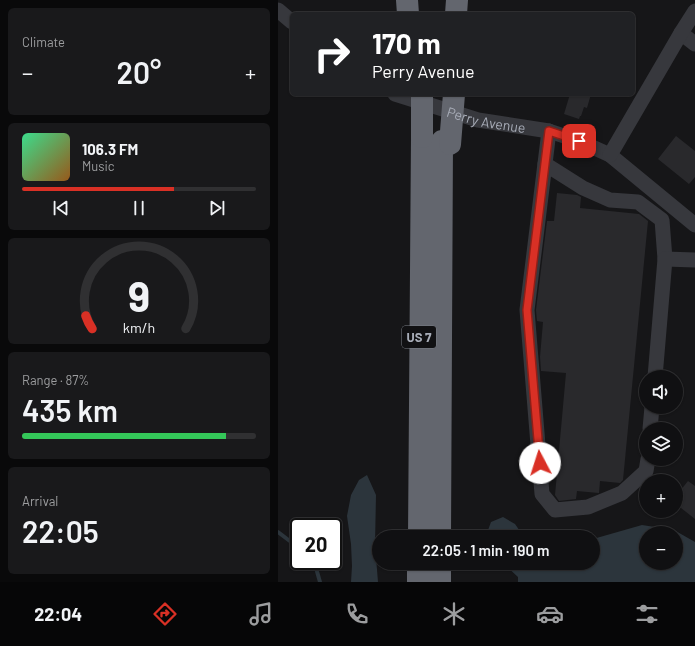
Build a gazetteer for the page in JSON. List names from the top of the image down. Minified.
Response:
{"streets":{"highway":["US 7"],"street":["Perry Avenue"]},"page":{"tile":["Climate",["Range · 87%","435 km"],["Arrival","22:05"]],"turn":["170 m","Perry Avenue"],"heat":["−","20°","+"],"song":["106.3 FM","Music"],"map_buttons":["+","−"],"limit":"20","trip":"22:05 · 1 min · 190 m","tabs":"22:04","gauge":["9","km/h"]}}
